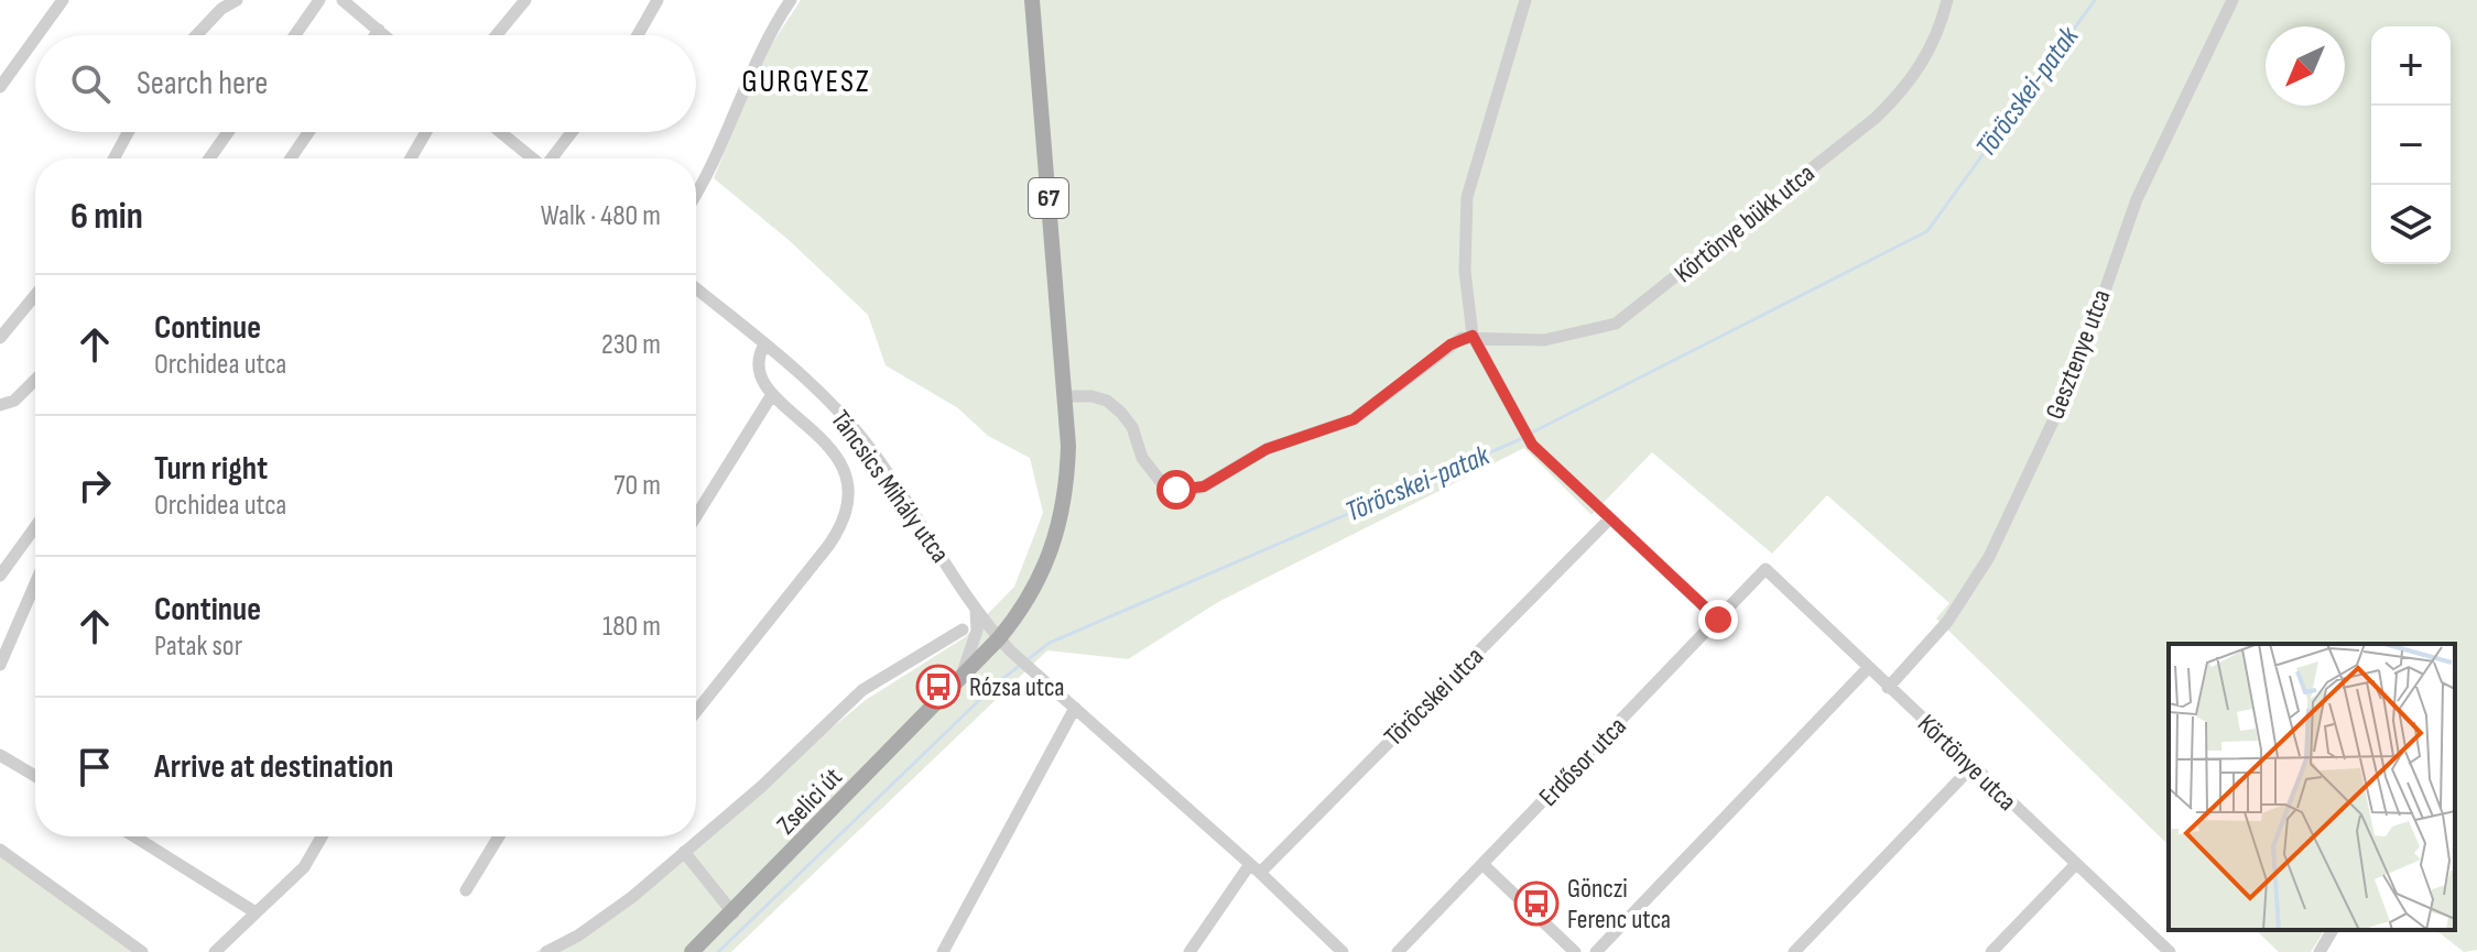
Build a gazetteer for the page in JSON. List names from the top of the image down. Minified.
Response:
{"streets":{"main road":["67","Zselici út"],"street":["Körtönye bükk utca","Gesztenye utca","Táncsics Mihály utca","Töröcskei utca","Erdősor utca","Körtönye utca"]},"crossings":[["67","Táncsics Mihály utca"],["67","Zselici út"],["Gesztenye utca","Körtönye utca"],["Táncsics Mihály utca","Töröcskei utca"],["Erdősor utca","Körtönye utca"]],"districts":["GURGYESZ"],"water":["Töröcskei-patak"],"places":{"bus stop":["Rózsa utca","Gönczi Ferenc utca"]},"north":"bottom left","page":{"map_buttons":["+","−"],"search":"Search here","heading":["6 min","Walk · 480 m"],"list":[["Continue","Orchidea utca","230 m"],["Turn right","Orchidea utca","70 m"],["Continue","Patak sor","180 m"],"Arrive at destination"]}}
